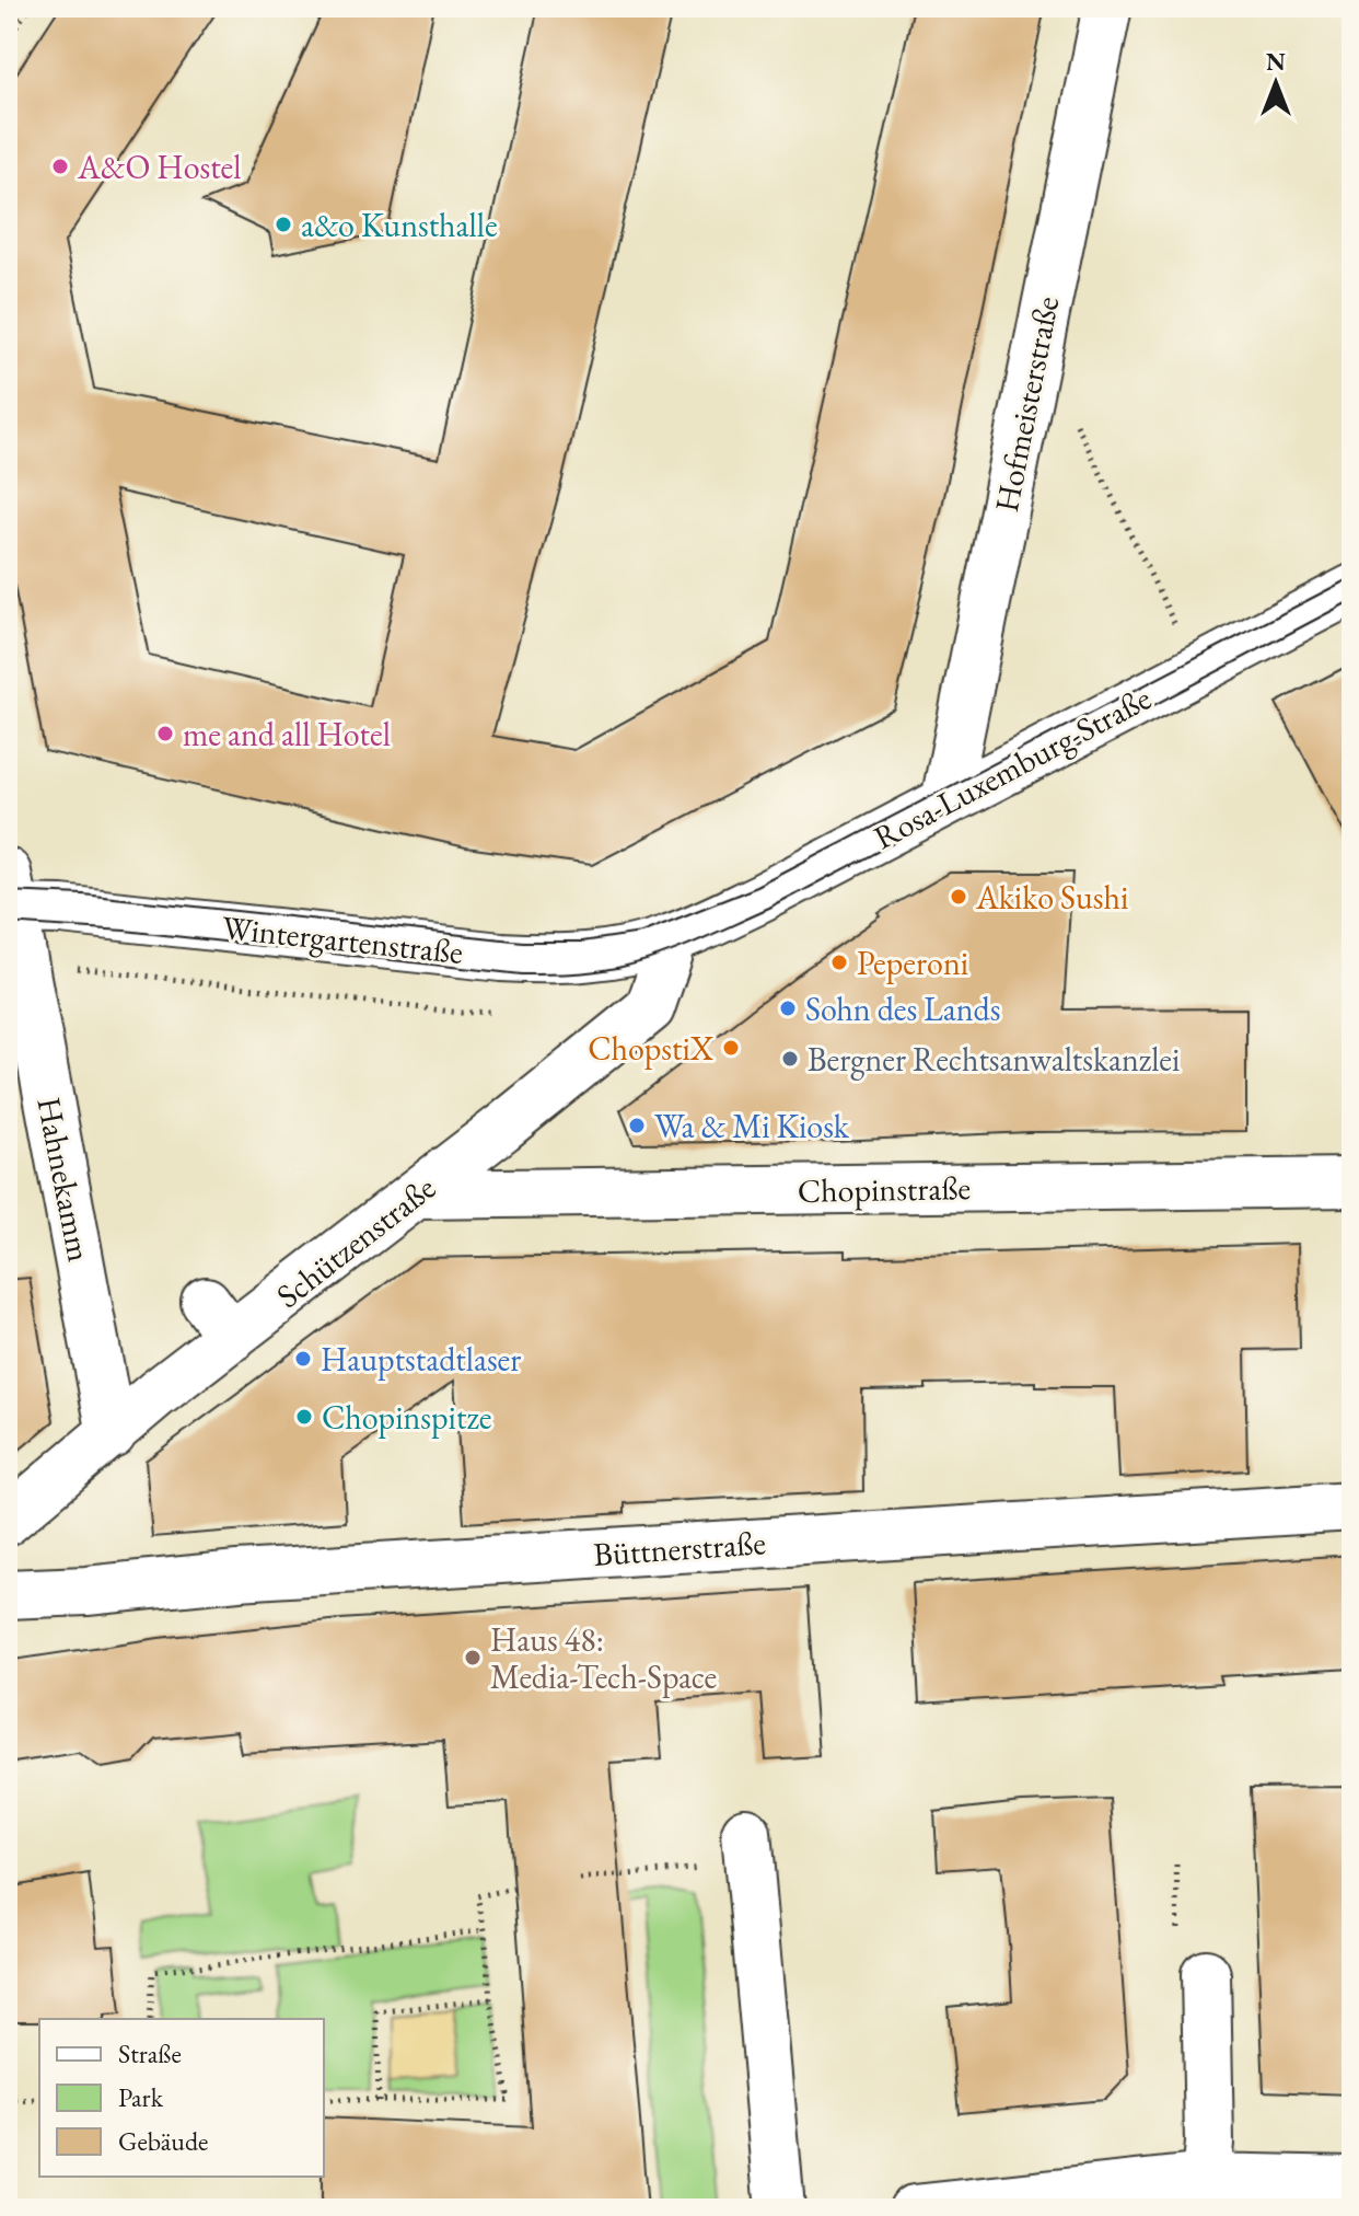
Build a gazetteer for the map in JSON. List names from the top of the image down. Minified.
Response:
{"streets":{"street":["Hofmeisterstraße","Rosa-Luxemburg-Straße","Wintergartenstraße","Hahnekamm","Chopinstraße","Schützenstraße","Büttnerstraße"]},"crossings":[["Hofmeisterstraße","Rosa-Luxemburg-Straße"],["Rosa-Luxemburg-Straße","Wintergartenstraße"],["Rosa-Luxemburg-Straße","Schützenstraße"],["Wintergartenstraße","Hahnekamm"],["Wintergartenstraße","Schützenstraße"],["Hahnekamm","Schützenstraße"],["Chopinstraße","Schützenstraße"]],"places":["A&O Hostel","a&o Kunsthalle","me and all Hotel","Akiko Sushi","Peperoni","Sohn des Lands","ChopstiX","Bergner Rechtsanwaltskanzlei","Wa & Mi Kiosk","Hauptstadtlaser","Chopinspitze","Haus 48: Media-Tech-Space"],"legend":["Straße","Park","Gebäude"],"north":"top"}
